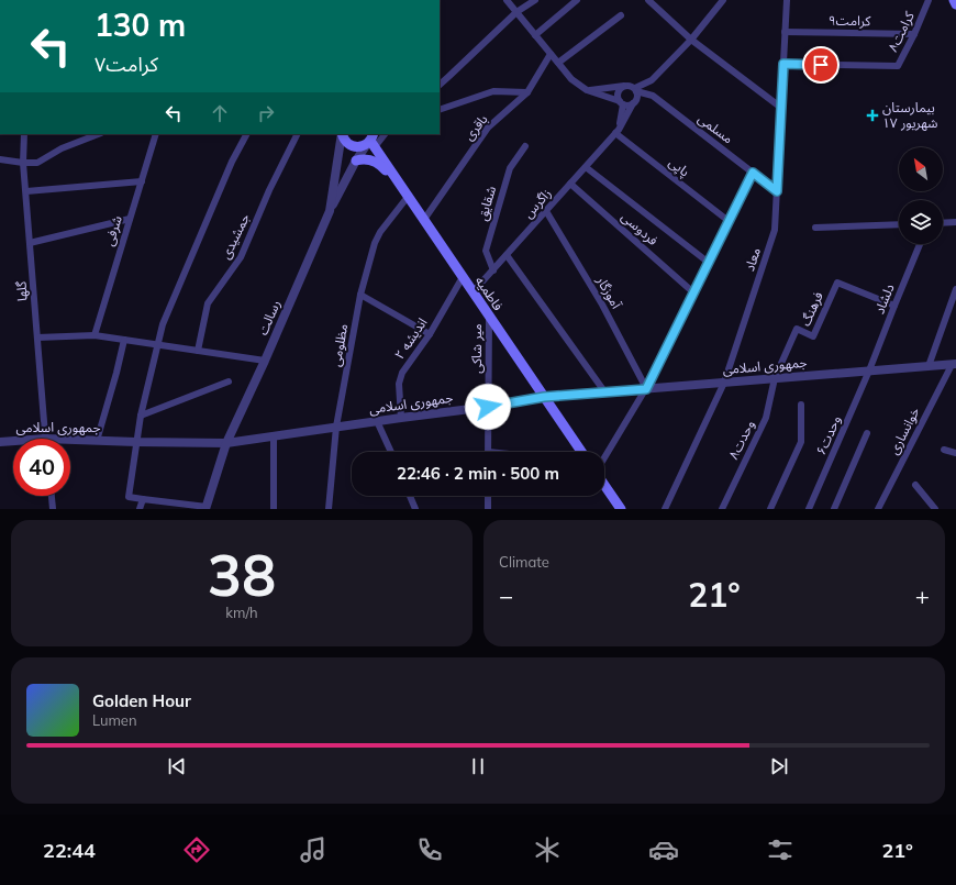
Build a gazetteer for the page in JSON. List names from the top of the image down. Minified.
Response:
{"streets":{"main road":["فاطمیه"],"street":["کرامت۹","کرامت۸","باقری","مسلمی","پاپی","شقایق","زاگرس","فردوسی","شرفی","جمشیدی","معاد","گلها","آموزگار","دلشاد","فرهنگ","رسالت","اندیشه ۲","مظلومی","میر شاکی","جمهوری اسلامی","خوانساری","وحدت۶","وحدت۸"]},"crossings":[["کرامت۹","کرامت۸"],["کرامت۹","معاد"],["کرامت۸","معاد"],["باقری","فاطمیه"],["مسلمی","زاگرس"],["مسلمی","معاد"],["پاپی","زاگرس"],["شقایق","زاگرس"],["زاگرس","فردوسی"],["زاگرس","آموزگار"],["زاگرس","فاطمیه"],["معاد","جمهوری اسلامی"],["آموزگار","جمهوری اسلامی"],["فاطمیه","اندیشه ۲"],["فاطمیه","مظلومی"],["فاطمیه","میر شاکی"],["فاطمیه","جمهوری اسلامی"],["دلشاد","فرهنگ"],["دلشاد","جمهوری اسلامی"],["دلشاد","وحدت۶"],["فرهنگ","جمهوری اسلامی"],["فرهنگ","وحدت۸"],["رسالت","جمهوری اسلامی"],["اندیشه ۲","جمهوری اسلامی"],["مظلومی","جمهوری اسلامی"],["میر شاکی","جمهوری اسلامی"],["جمهوری اسلامی","خوانساری"],["جمهوری اسلامی","وحدت۶"],["جمهوری اسلامی","وحدت۸"]],"places":{"health":["بیمارستان ۱۷ شهریور"]},"north":"top left","page":{"turn":["130 m","کرامت۷"],"limit":"40","trip":"22:46 · 2 min · 500 m","tile":[["38","km/h"],"Climate"],"heat":["−","21°","+"],"song":["Golden Hour","Lumen"],"tabs":["22:44","21°"]}}
